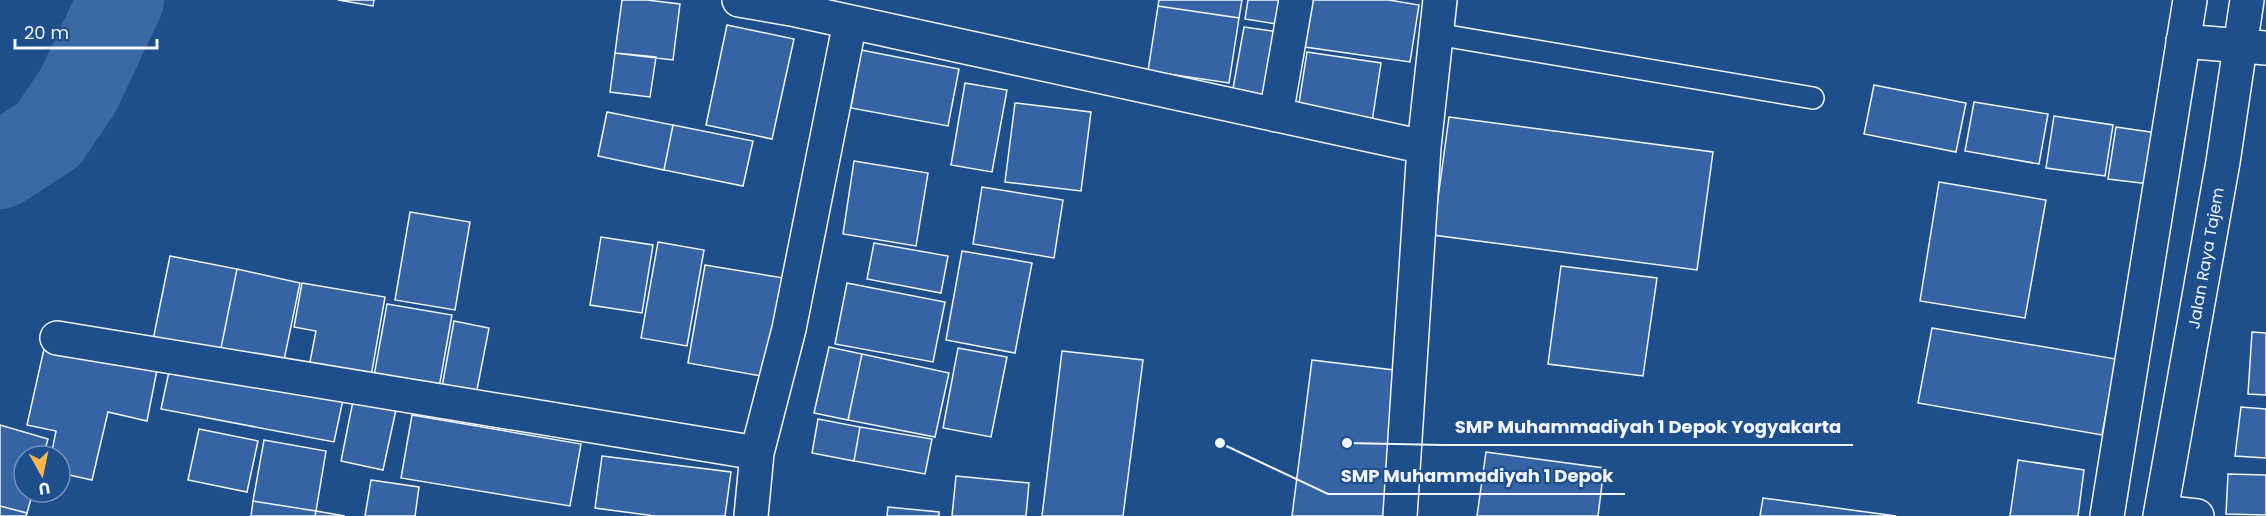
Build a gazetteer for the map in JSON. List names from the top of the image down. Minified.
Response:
{"streets":{"street":["Jalan Raya Tajem"]},"places":["SMP Muhammadiyah 1 Depok","SMP Muhammadiyah 1 Depok Yogyakarta"],"scale_bar":"20 m","north":"bottom"}
